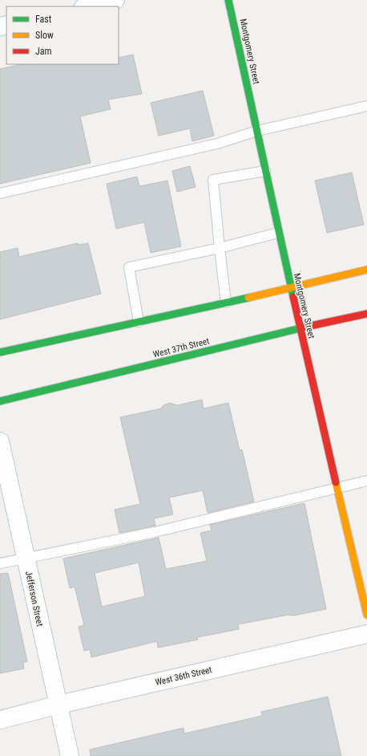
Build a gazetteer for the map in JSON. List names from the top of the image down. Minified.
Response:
{"streets":{"main road":["Montgomery Street","West 37th Street"],"street":["Jefferson Street","West 36th Street"]},"crossings":[["Montgomery Street","West 37th Street"],["Jefferson Street","West 36th Street"]],"legend":["Fast","Slow","Jam"]}
